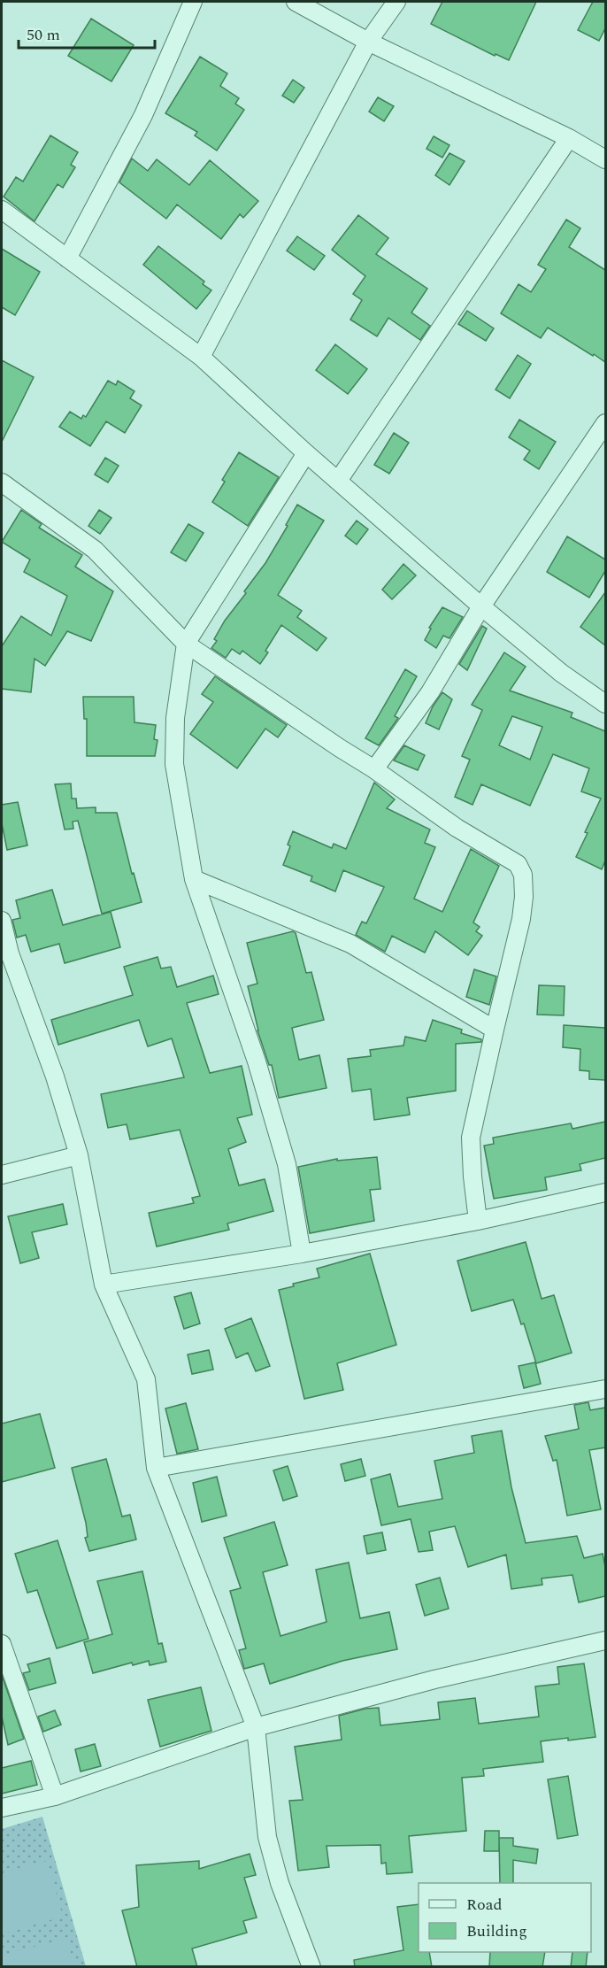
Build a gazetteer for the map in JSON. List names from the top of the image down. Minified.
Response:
{"legend":["Road","Building"],"scale_bar":"50 m"}
